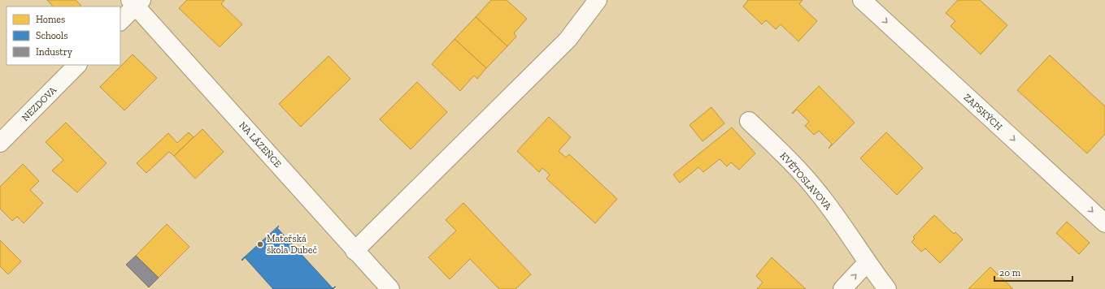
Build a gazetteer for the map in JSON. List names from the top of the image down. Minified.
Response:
{"streets":{"street":["NEZDOVA","ZAPSKÝCH","NA LÁZEŇCE","KVĚTOSLAVOVA"]},"one_way":["ZAPSKÝCH"],"places":["Mateřská škola Dubeč"],"legend":["Homes","Schools","Industry"],"scale_bar":"20 m"}
